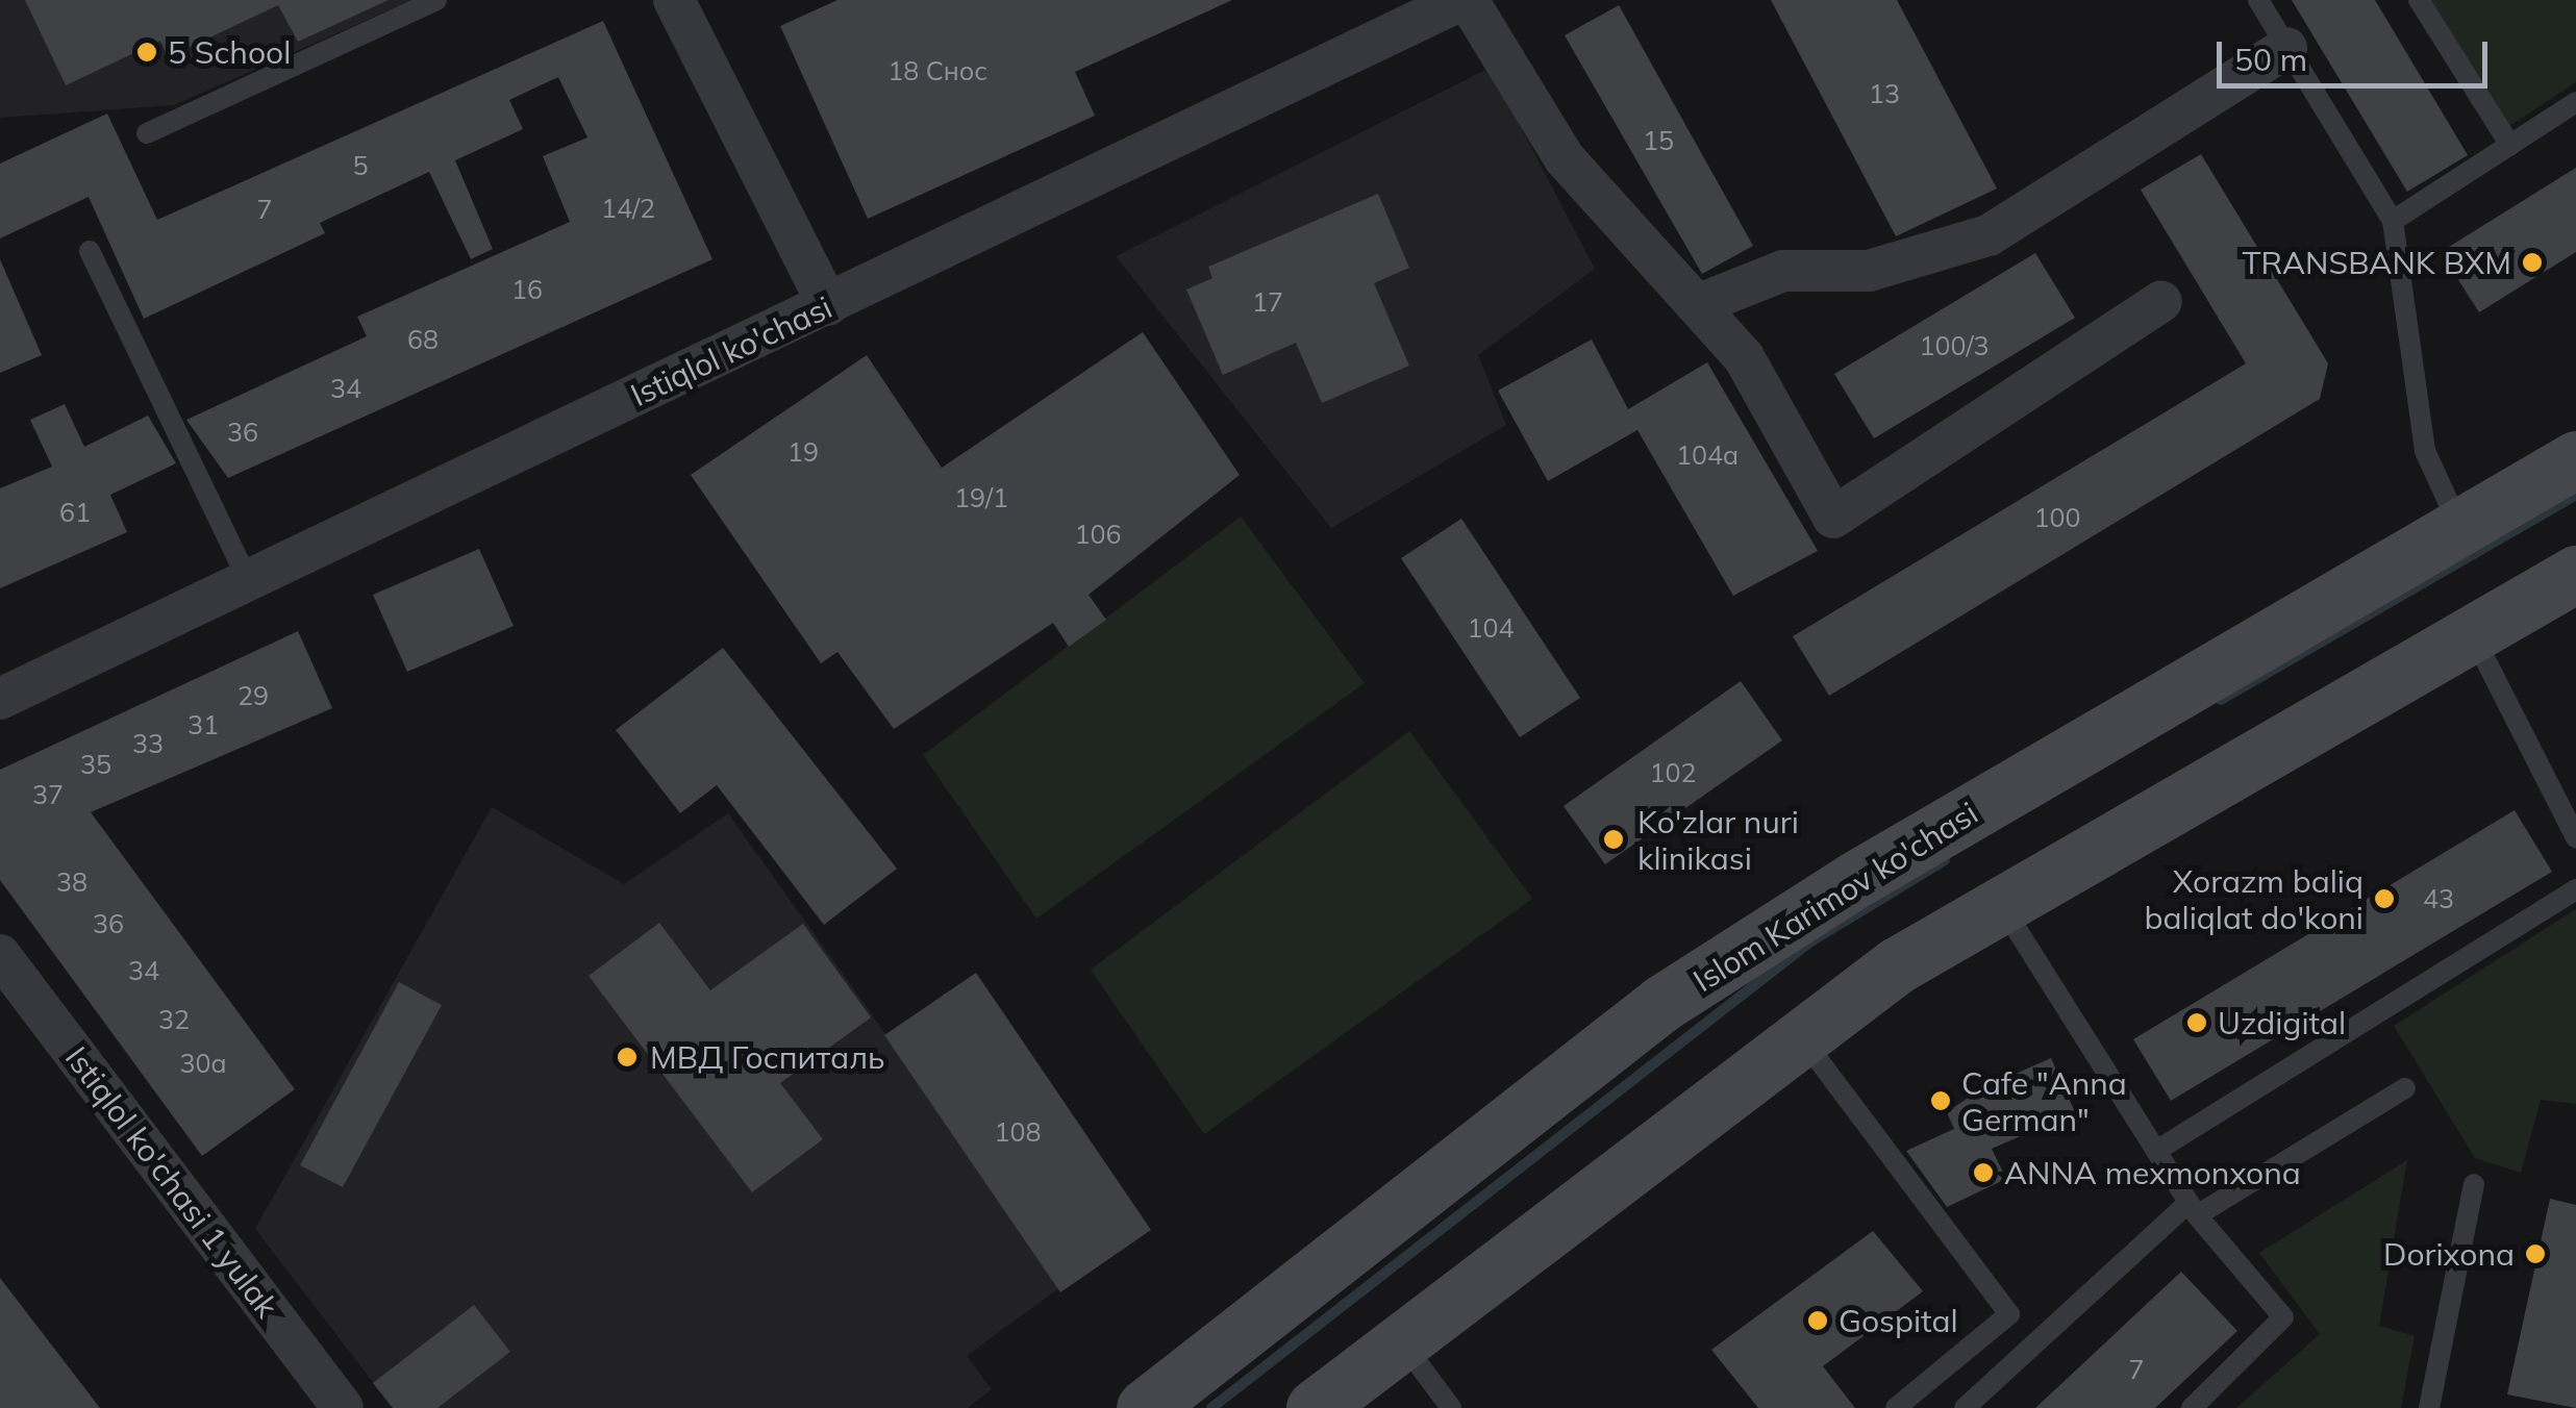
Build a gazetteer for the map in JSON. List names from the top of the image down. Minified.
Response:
{"streets":{"main road":["Islom Karimov ko'chasi"],"street":["Istiqlol ko'chasi","Istiqlol ko'chasi 1 yulak"]},"places":["5 School","TRANSBANK BXM","Ko'zlar nuri klinikasi","Xorazm baliq baliqlat do'koni","Uzdigital","МВД Госпиталь","Cafe \"Anna German\"","ANNA mexmonxona","Dorixona","Gospital"],"house_numbers":["18 Снос","13","15","5","14/2","7","16","17","68","100/3","34","36","19","104a","19/1","61","100","106","104","29","31","33","35","102","37","38","43","36","34","32","30a","108","7"],"scale_bar":"50 m"}
